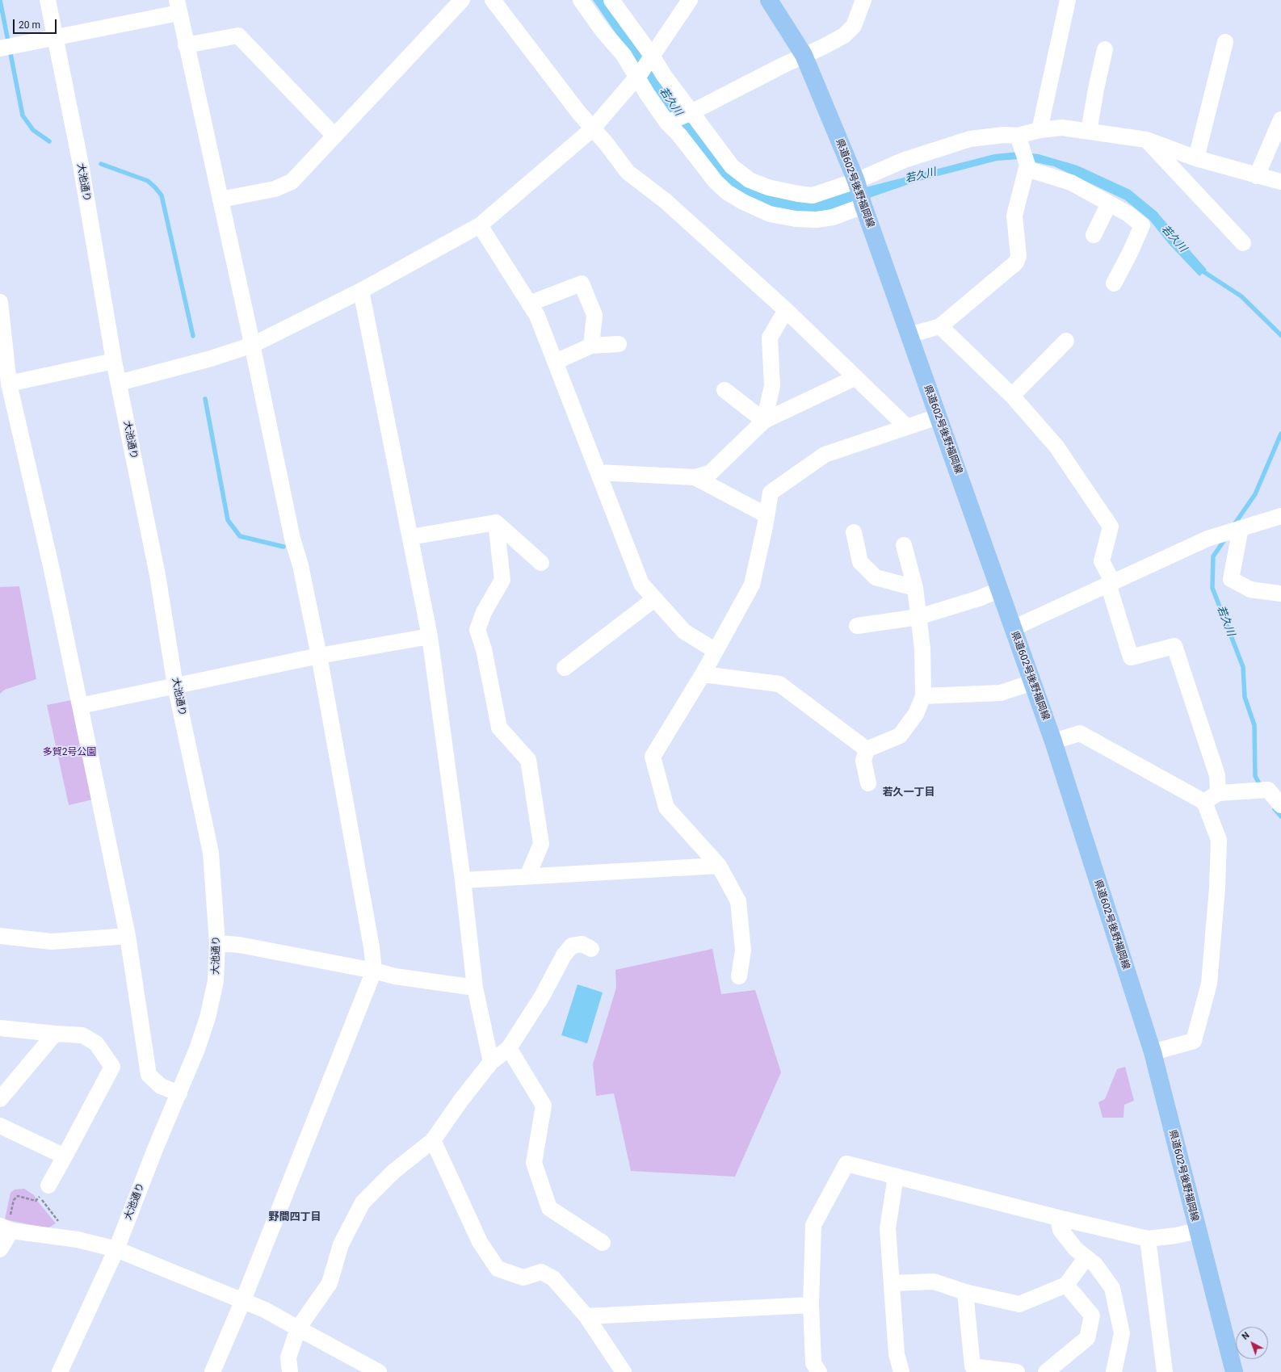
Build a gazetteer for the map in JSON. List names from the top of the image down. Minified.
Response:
{"streets":{"main road":["県道602号後野福岡線"],"street":["大池通り"]},"districts":["若久一丁目","野間四丁目"],"water":["若久川"],"parks":["多賀2号公園"],"scale_bar":"20 m","north":"top left"}
